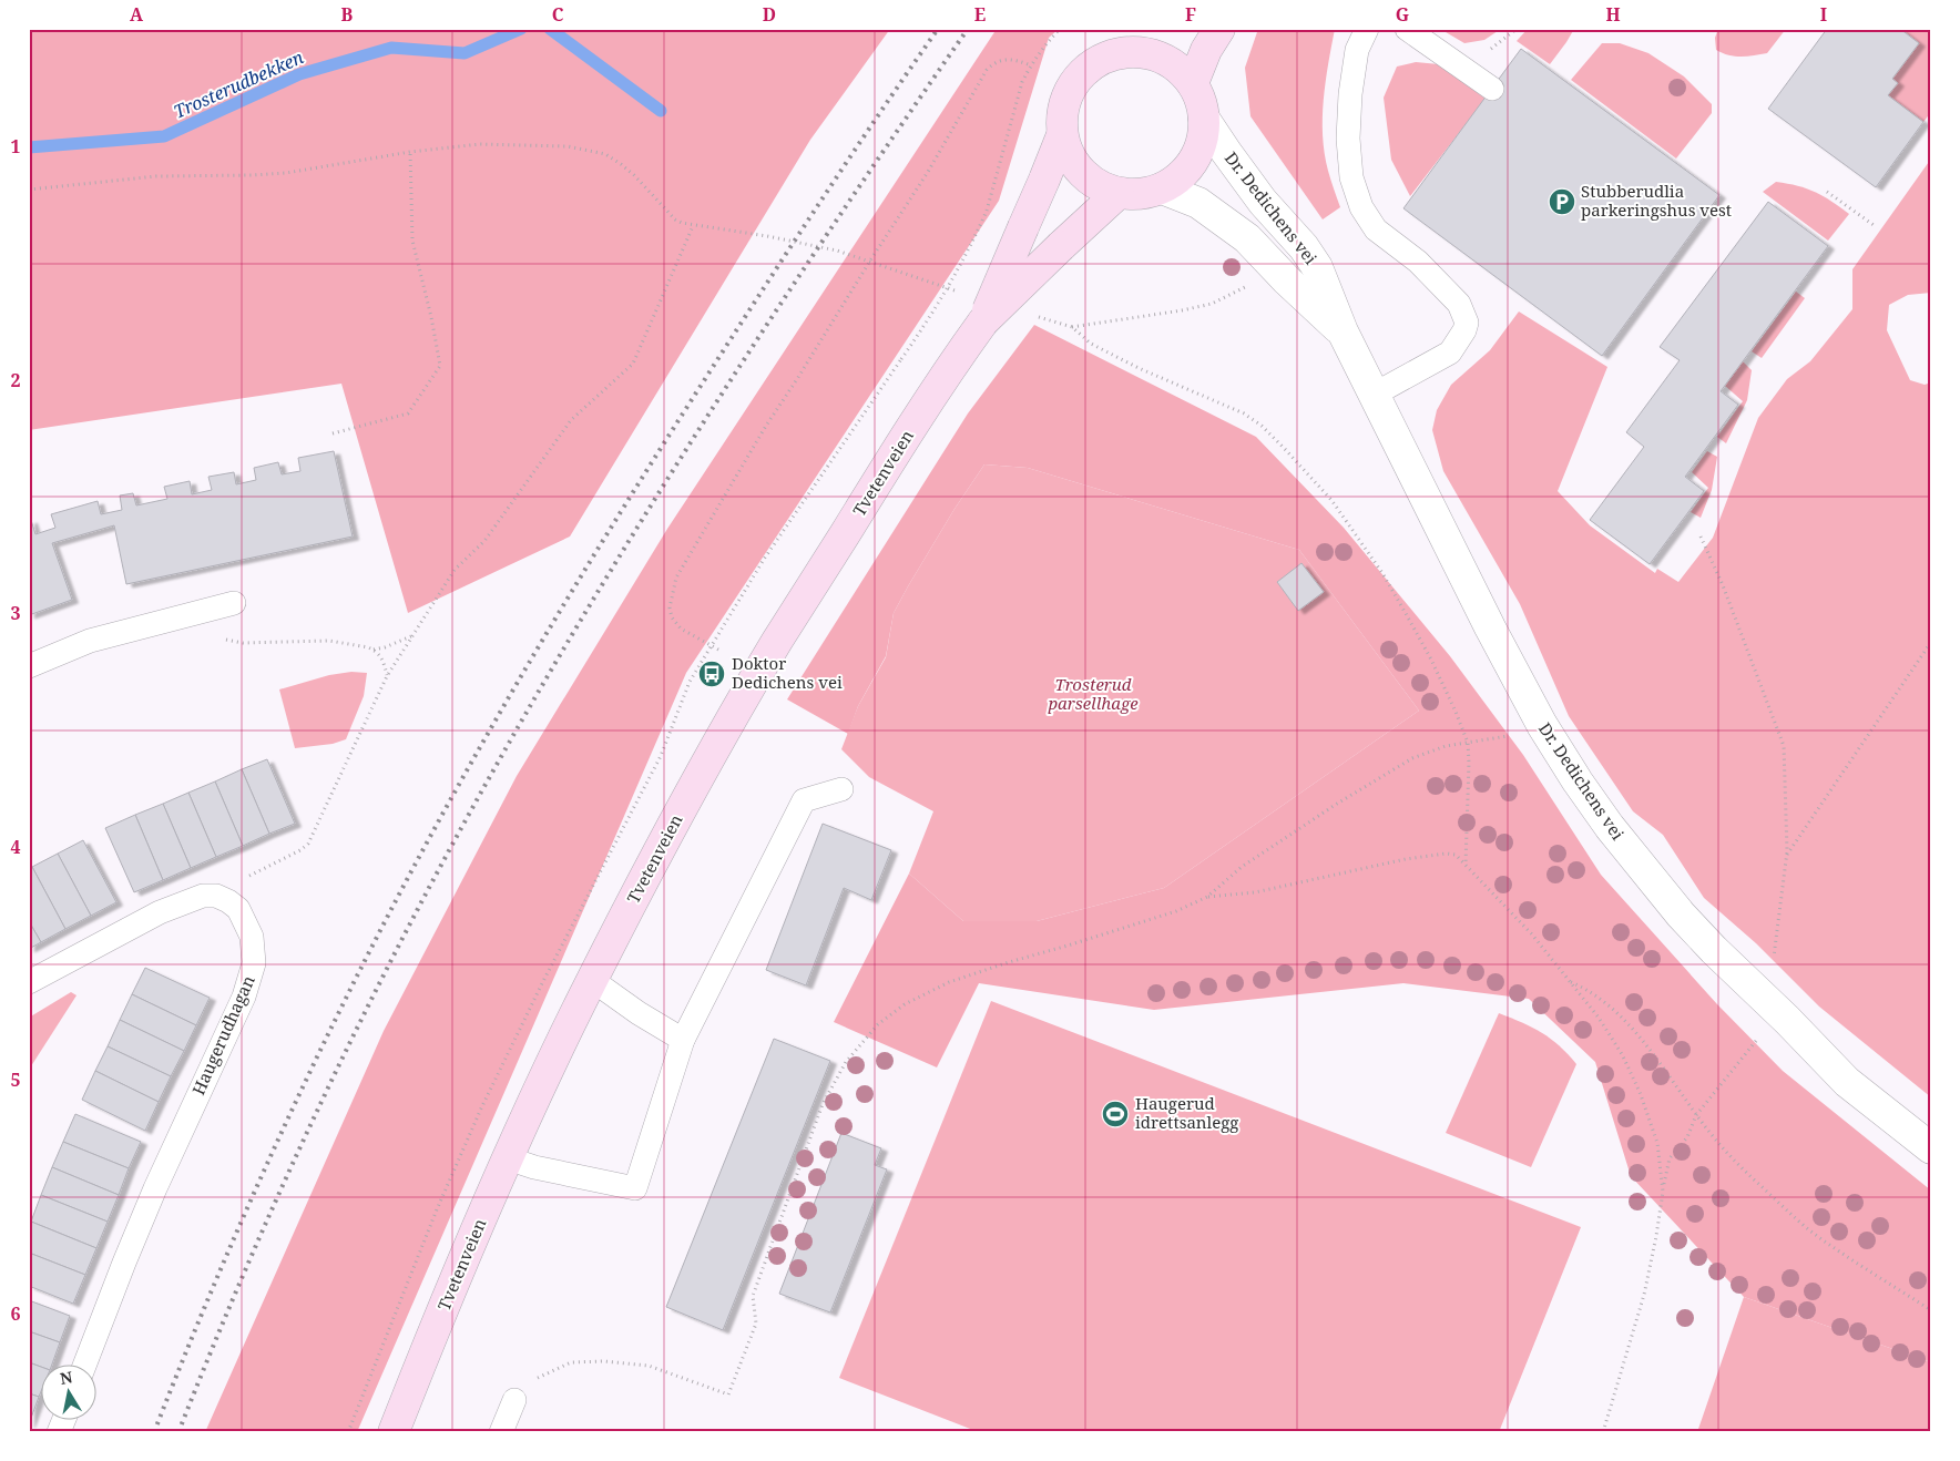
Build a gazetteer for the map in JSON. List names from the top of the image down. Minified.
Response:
{"streets":{"main road":["Tvetenveien"],"street":["Dr. Dedichens vei"],"lane":["Haugerudhagan"]},"crossings":[["Dr. Dedichens vei","Tvetenveien"]],"water":["Trosterudbekken"],"parks":["Trosterud parsellhage"],"places":{"parking":["Stubberudlia parkeringshus vest"],"bus stop":["Doktor Dedichens vei"],"sports":["Haugerud idrettsanlegg"]},"north":"top","grid":{"columns":["A","B","C","D","E","F","G","H","I"],"rows":["1","2","3","4","5","6"]}}
